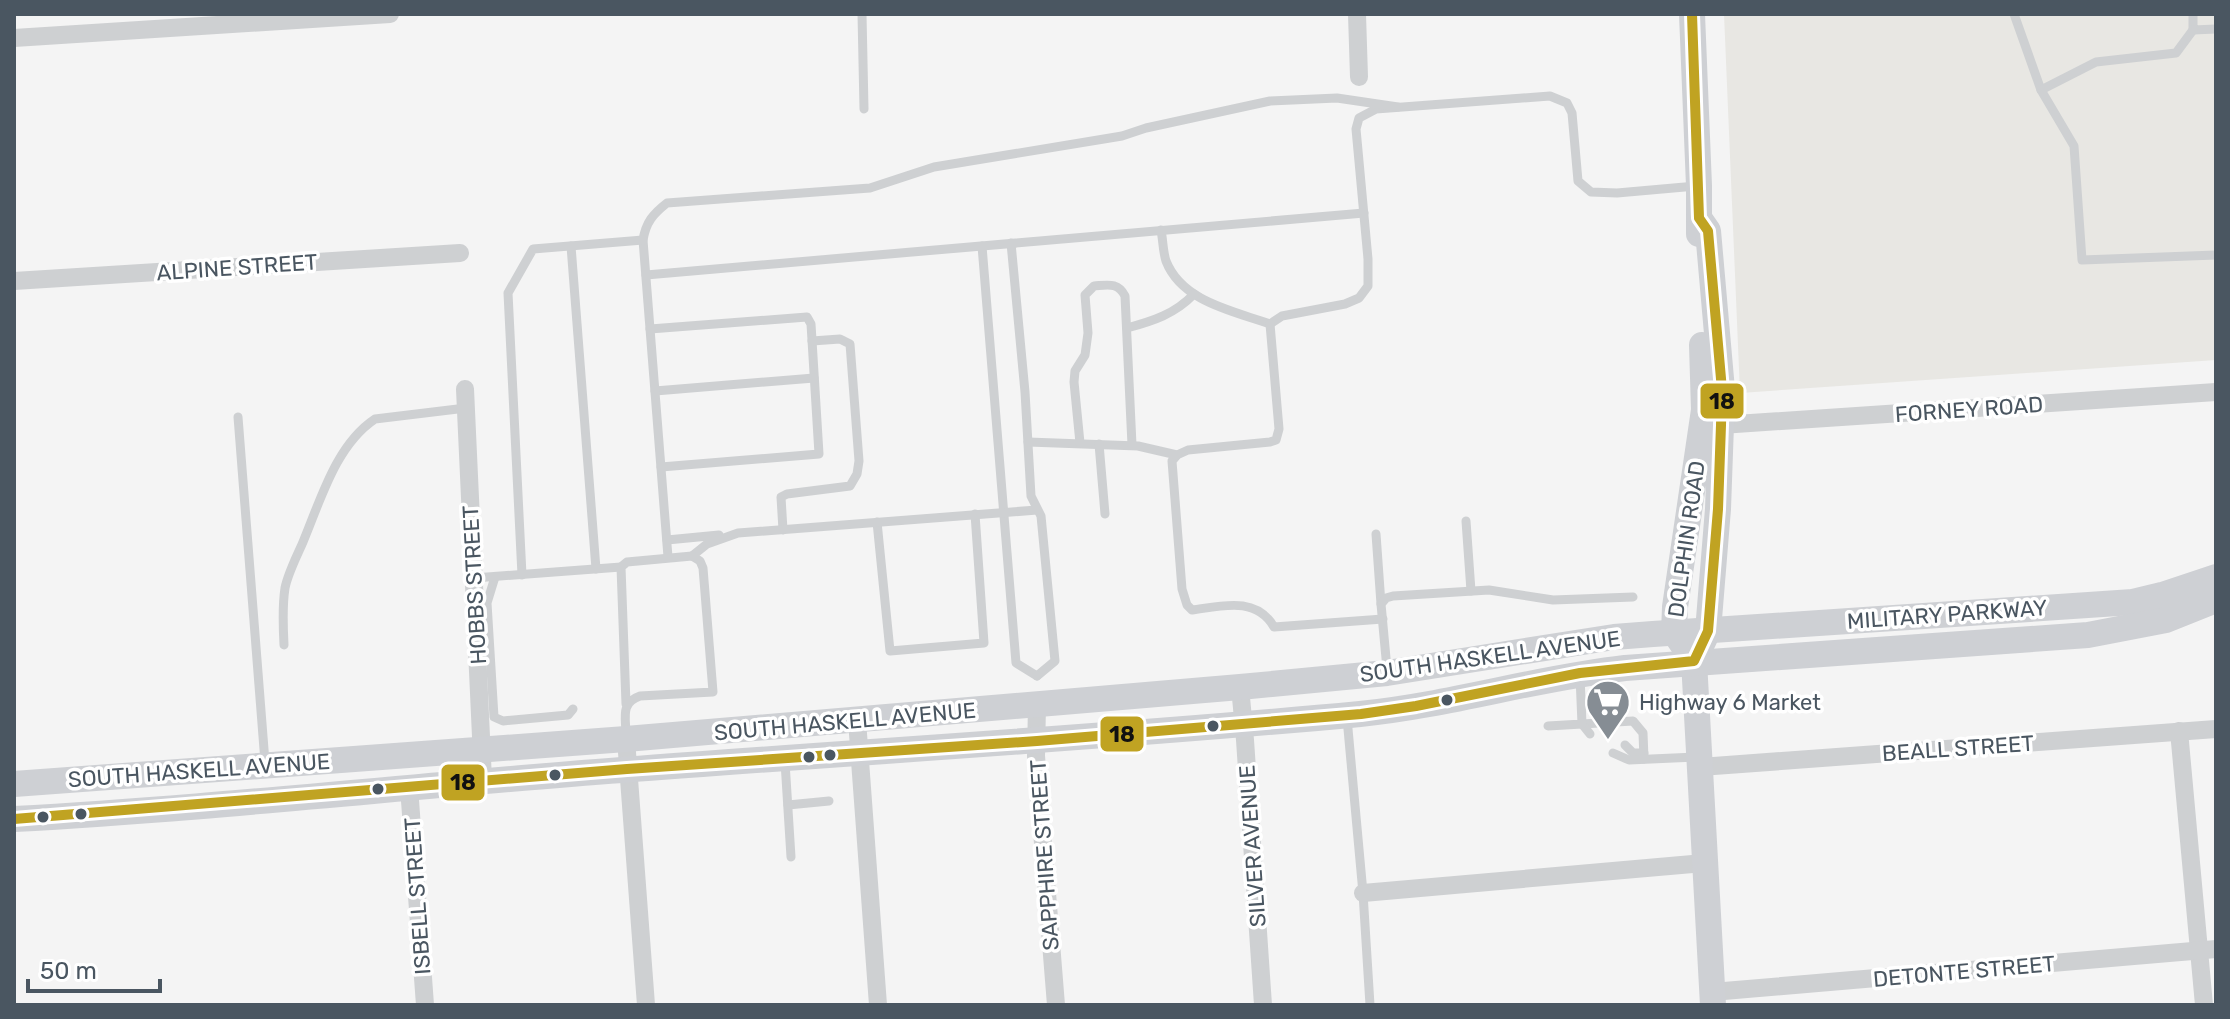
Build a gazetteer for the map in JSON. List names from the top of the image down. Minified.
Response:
{"streets":{"main road":["DOLPHIN ROAD","MILITARY PARKWAY","SOUTH HASKELL AVENUE"],"street":["ALPINE STREET","FORNEY ROAD","HOBBS STREET","BEALL STREET","SILVER AVENUE","SAPPHIRE STREET","ISBELL STREET","DETONTE STREET"]},"crossings":[["FORNEY ROAD","DOLPHIN ROAD"],["DOLPHIN ROAD","MILITARY PARKWAY"],["DOLPHIN ROAD","SOUTH HASKELL AVENUE"],["DOLPHIN ROAD","BEALL STREET"],["DOLPHIN ROAD","DETONTE STREET"],["HOBBS STREET","SOUTH HASKELL AVENUE"],["MILITARY PARKWAY","SOUTH HASKELL AVENUE"],["SOUTH HASKELL AVENUE","SILVER AVENUE"],["SOUTH HASKELL AVENUE","SAPPHIRE STREET"],["SOUTH HASKELL AVENUE","ISBELL STREET"]],"places":{"supermarket":["Highway 6 Market"]},"lines":["transit line 18"],"scale_bar":"50 m"}
